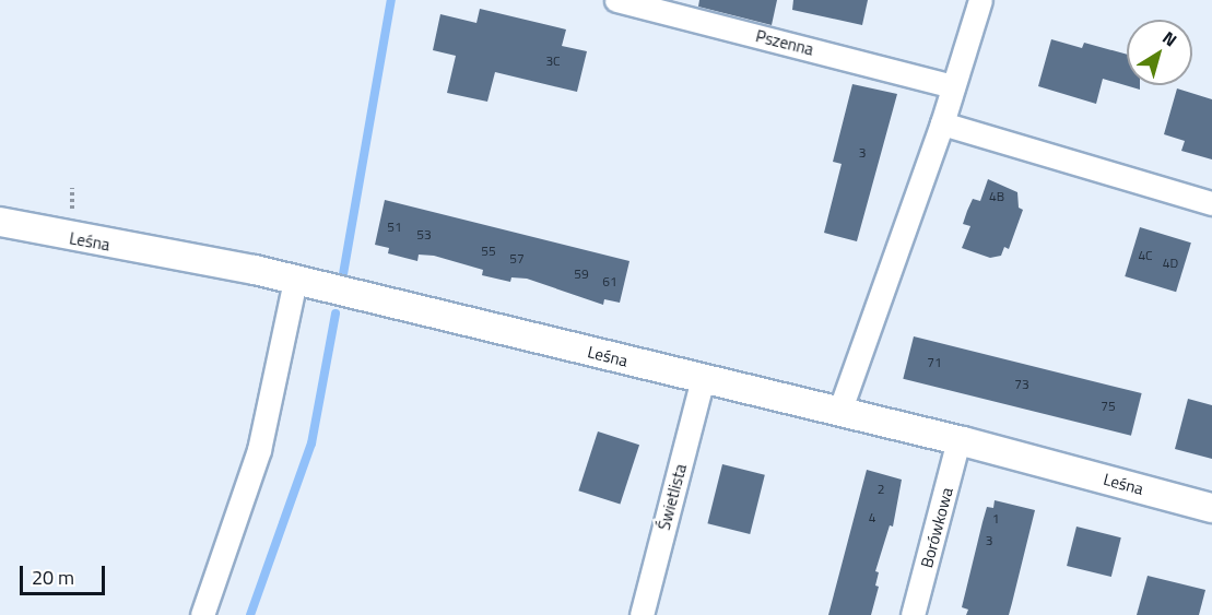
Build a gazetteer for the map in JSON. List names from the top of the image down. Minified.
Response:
{"streets":{"street":["Pszenna","Leśna","Świetlista","Borówkowa"]},"crossings":[["Leśna","Świetlista"],["Leśna","Borówkowa"]],"house_numbers":["3C","3","4B","51","53","55","4C","57","4D","59","61","71","73","75","2","4","1","3"],"scale_bar":"20 m","north":"top right"}
